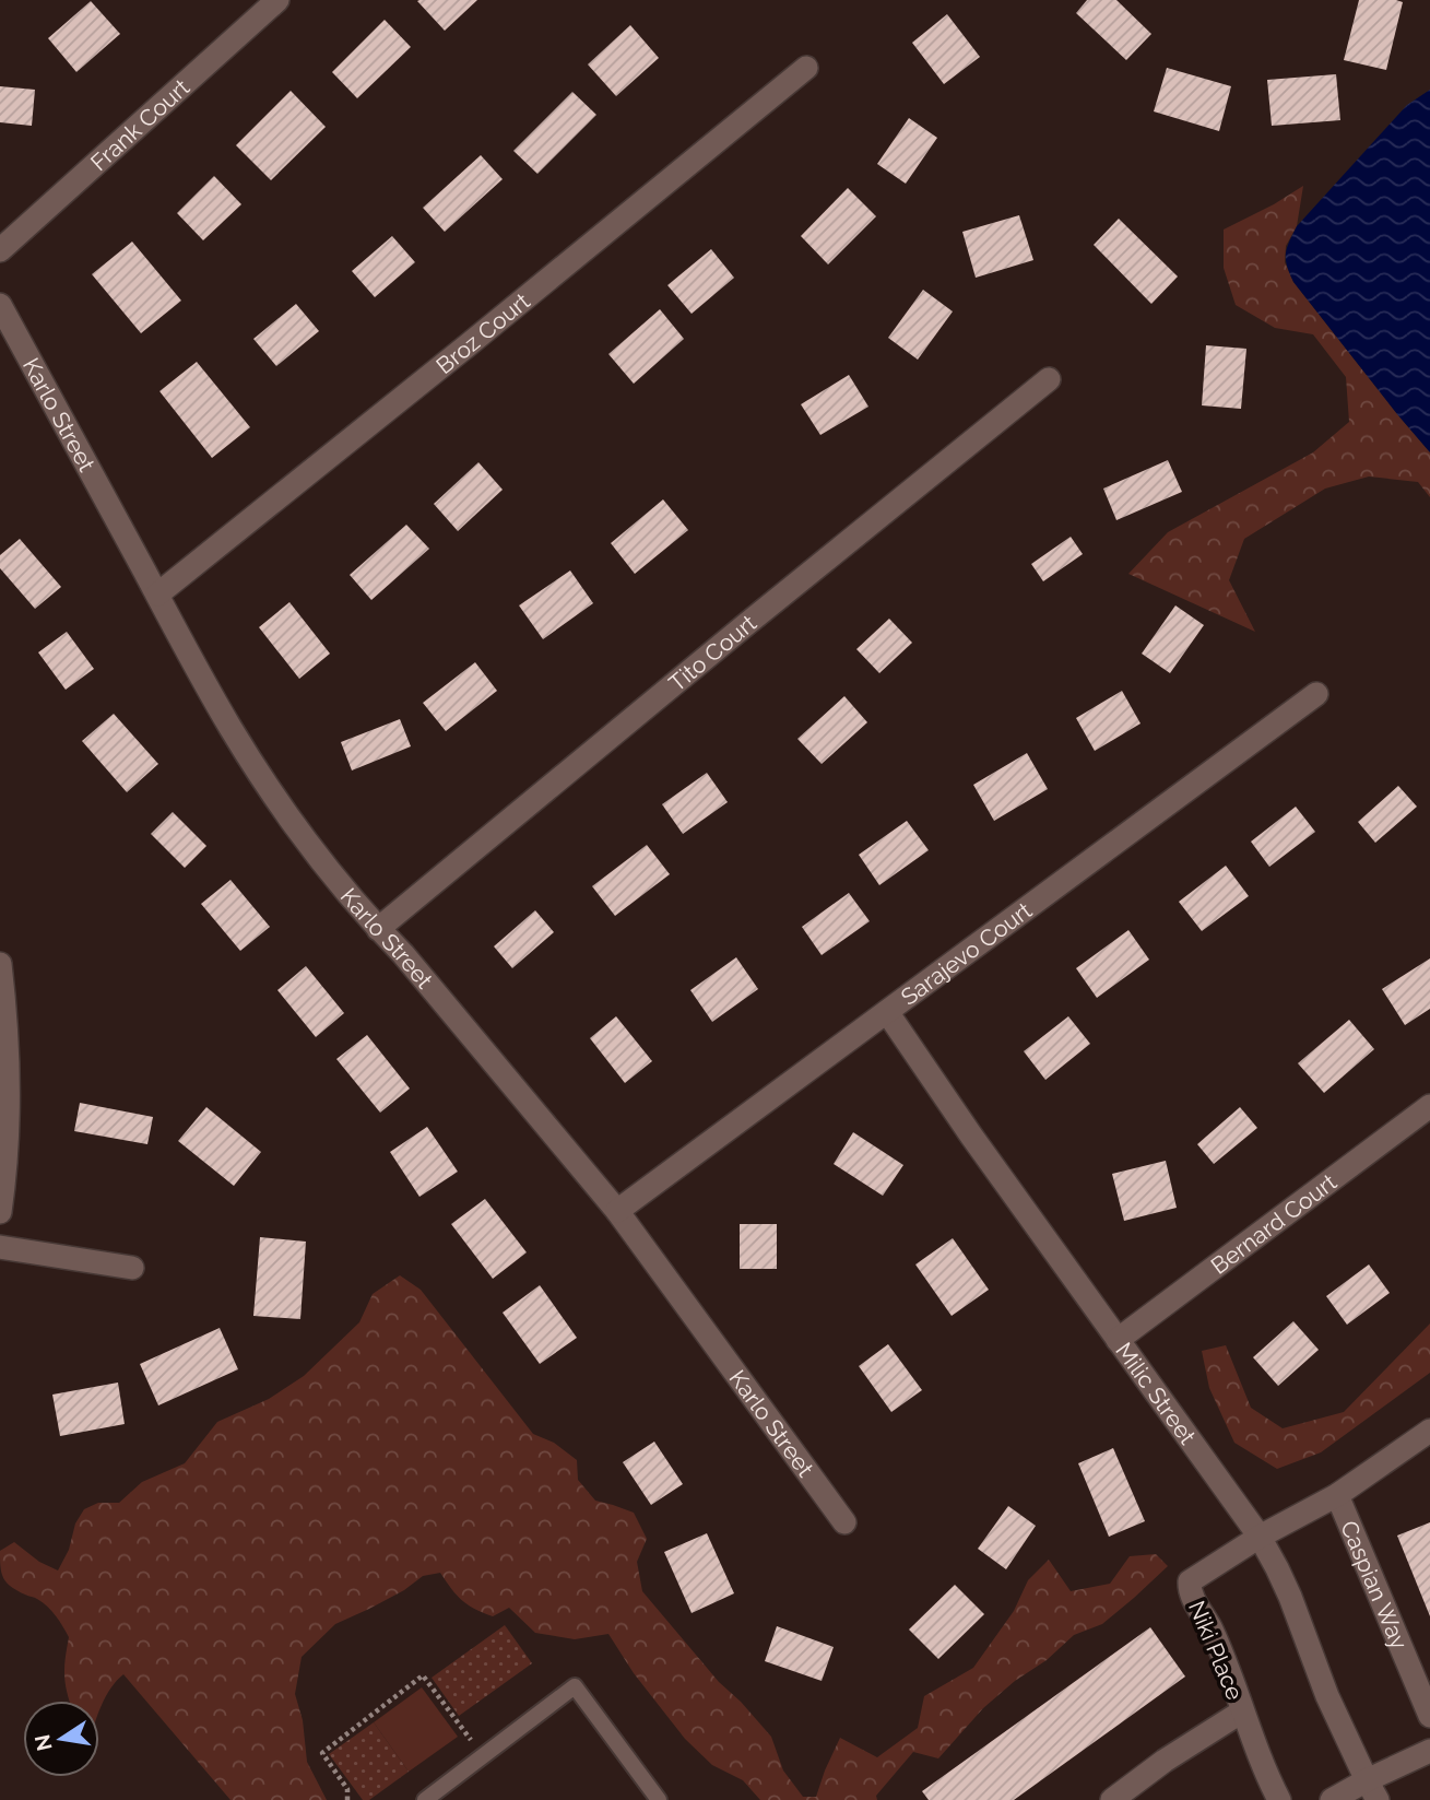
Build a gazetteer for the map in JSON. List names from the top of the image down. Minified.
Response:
{"streets":{"street":["Frank Court","Broz Court","Karlo Street","Tito Court","Sarajevo Court","Bernard Court","Milic Street","Caspian Way","Niki Place"]},"crossings":[["Broz Court","Karlo Street"],["Karlo Street","Tito Court"],["Karlo Street","Sarajevo Court"],["Sarajevo Court","Milic Street"],["Bernard Court","Milic Street"],["Milic Street","Caspian Way"],["Milic Street","Niki Place"],["Caspian Way","Niki Place"]],"north":"left"}
